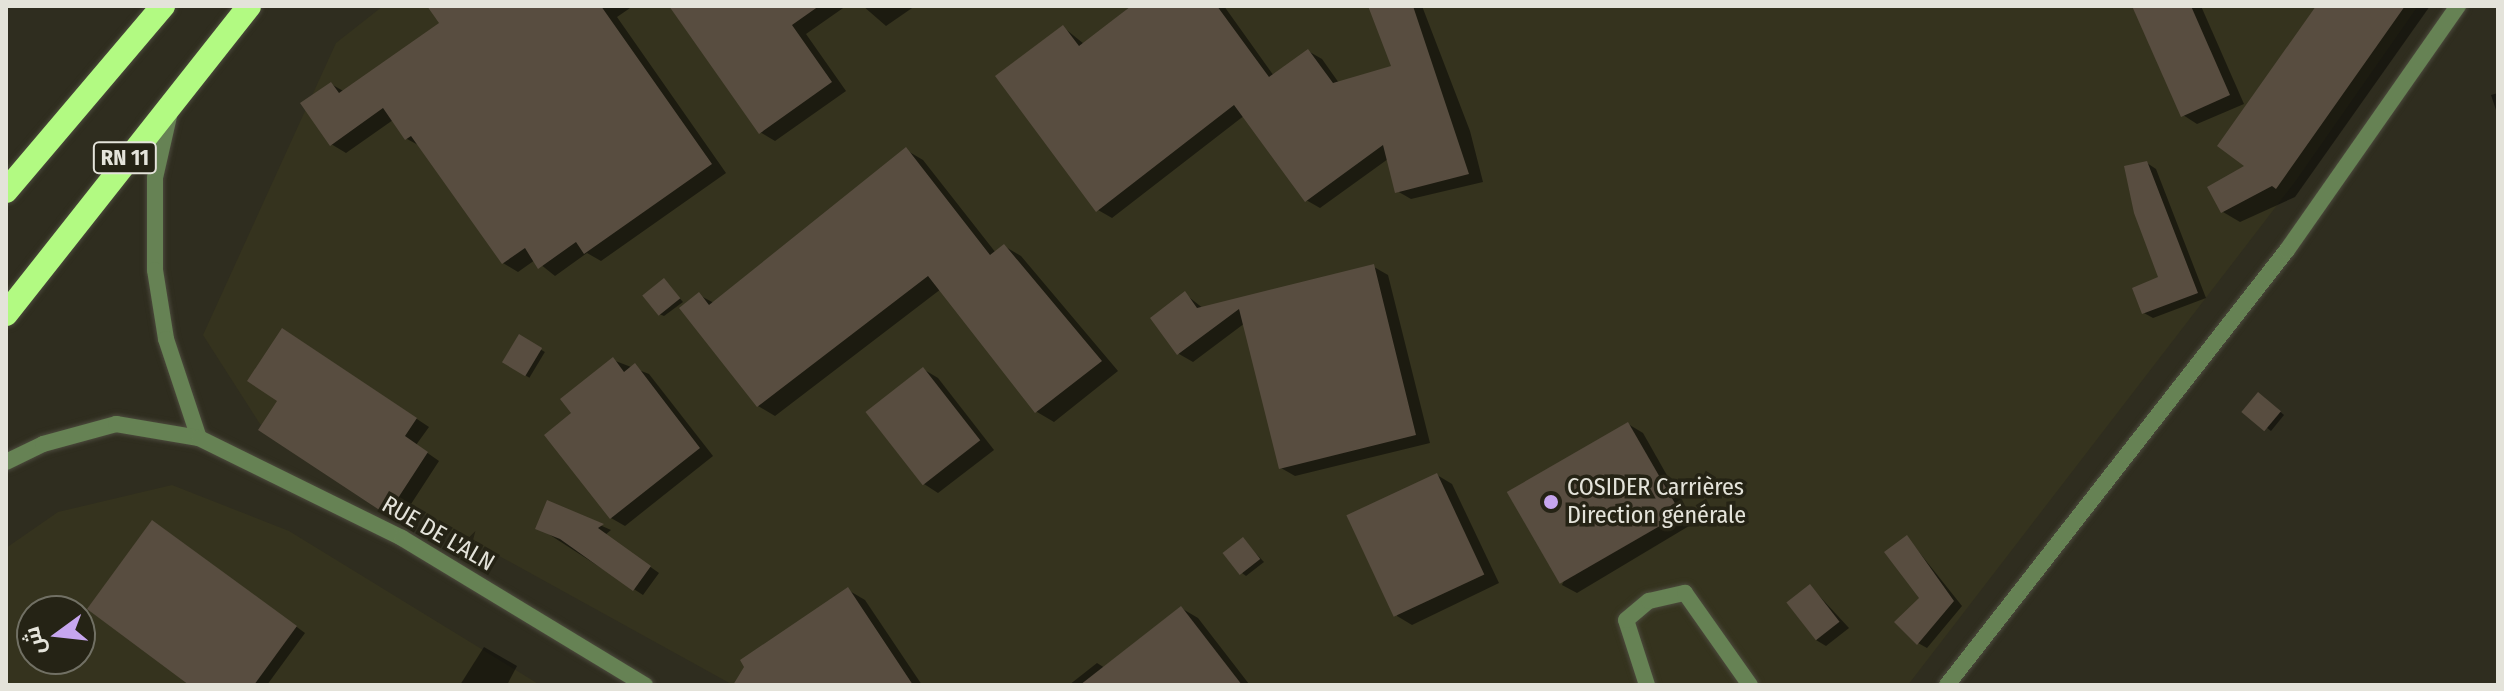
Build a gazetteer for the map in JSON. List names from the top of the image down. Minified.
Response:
{"streets":{"highway":["RN 11"],"street":["RUE DE L'ALN"]},"places":["COSIDER Carrières Direction générale"],"north":"left"}
